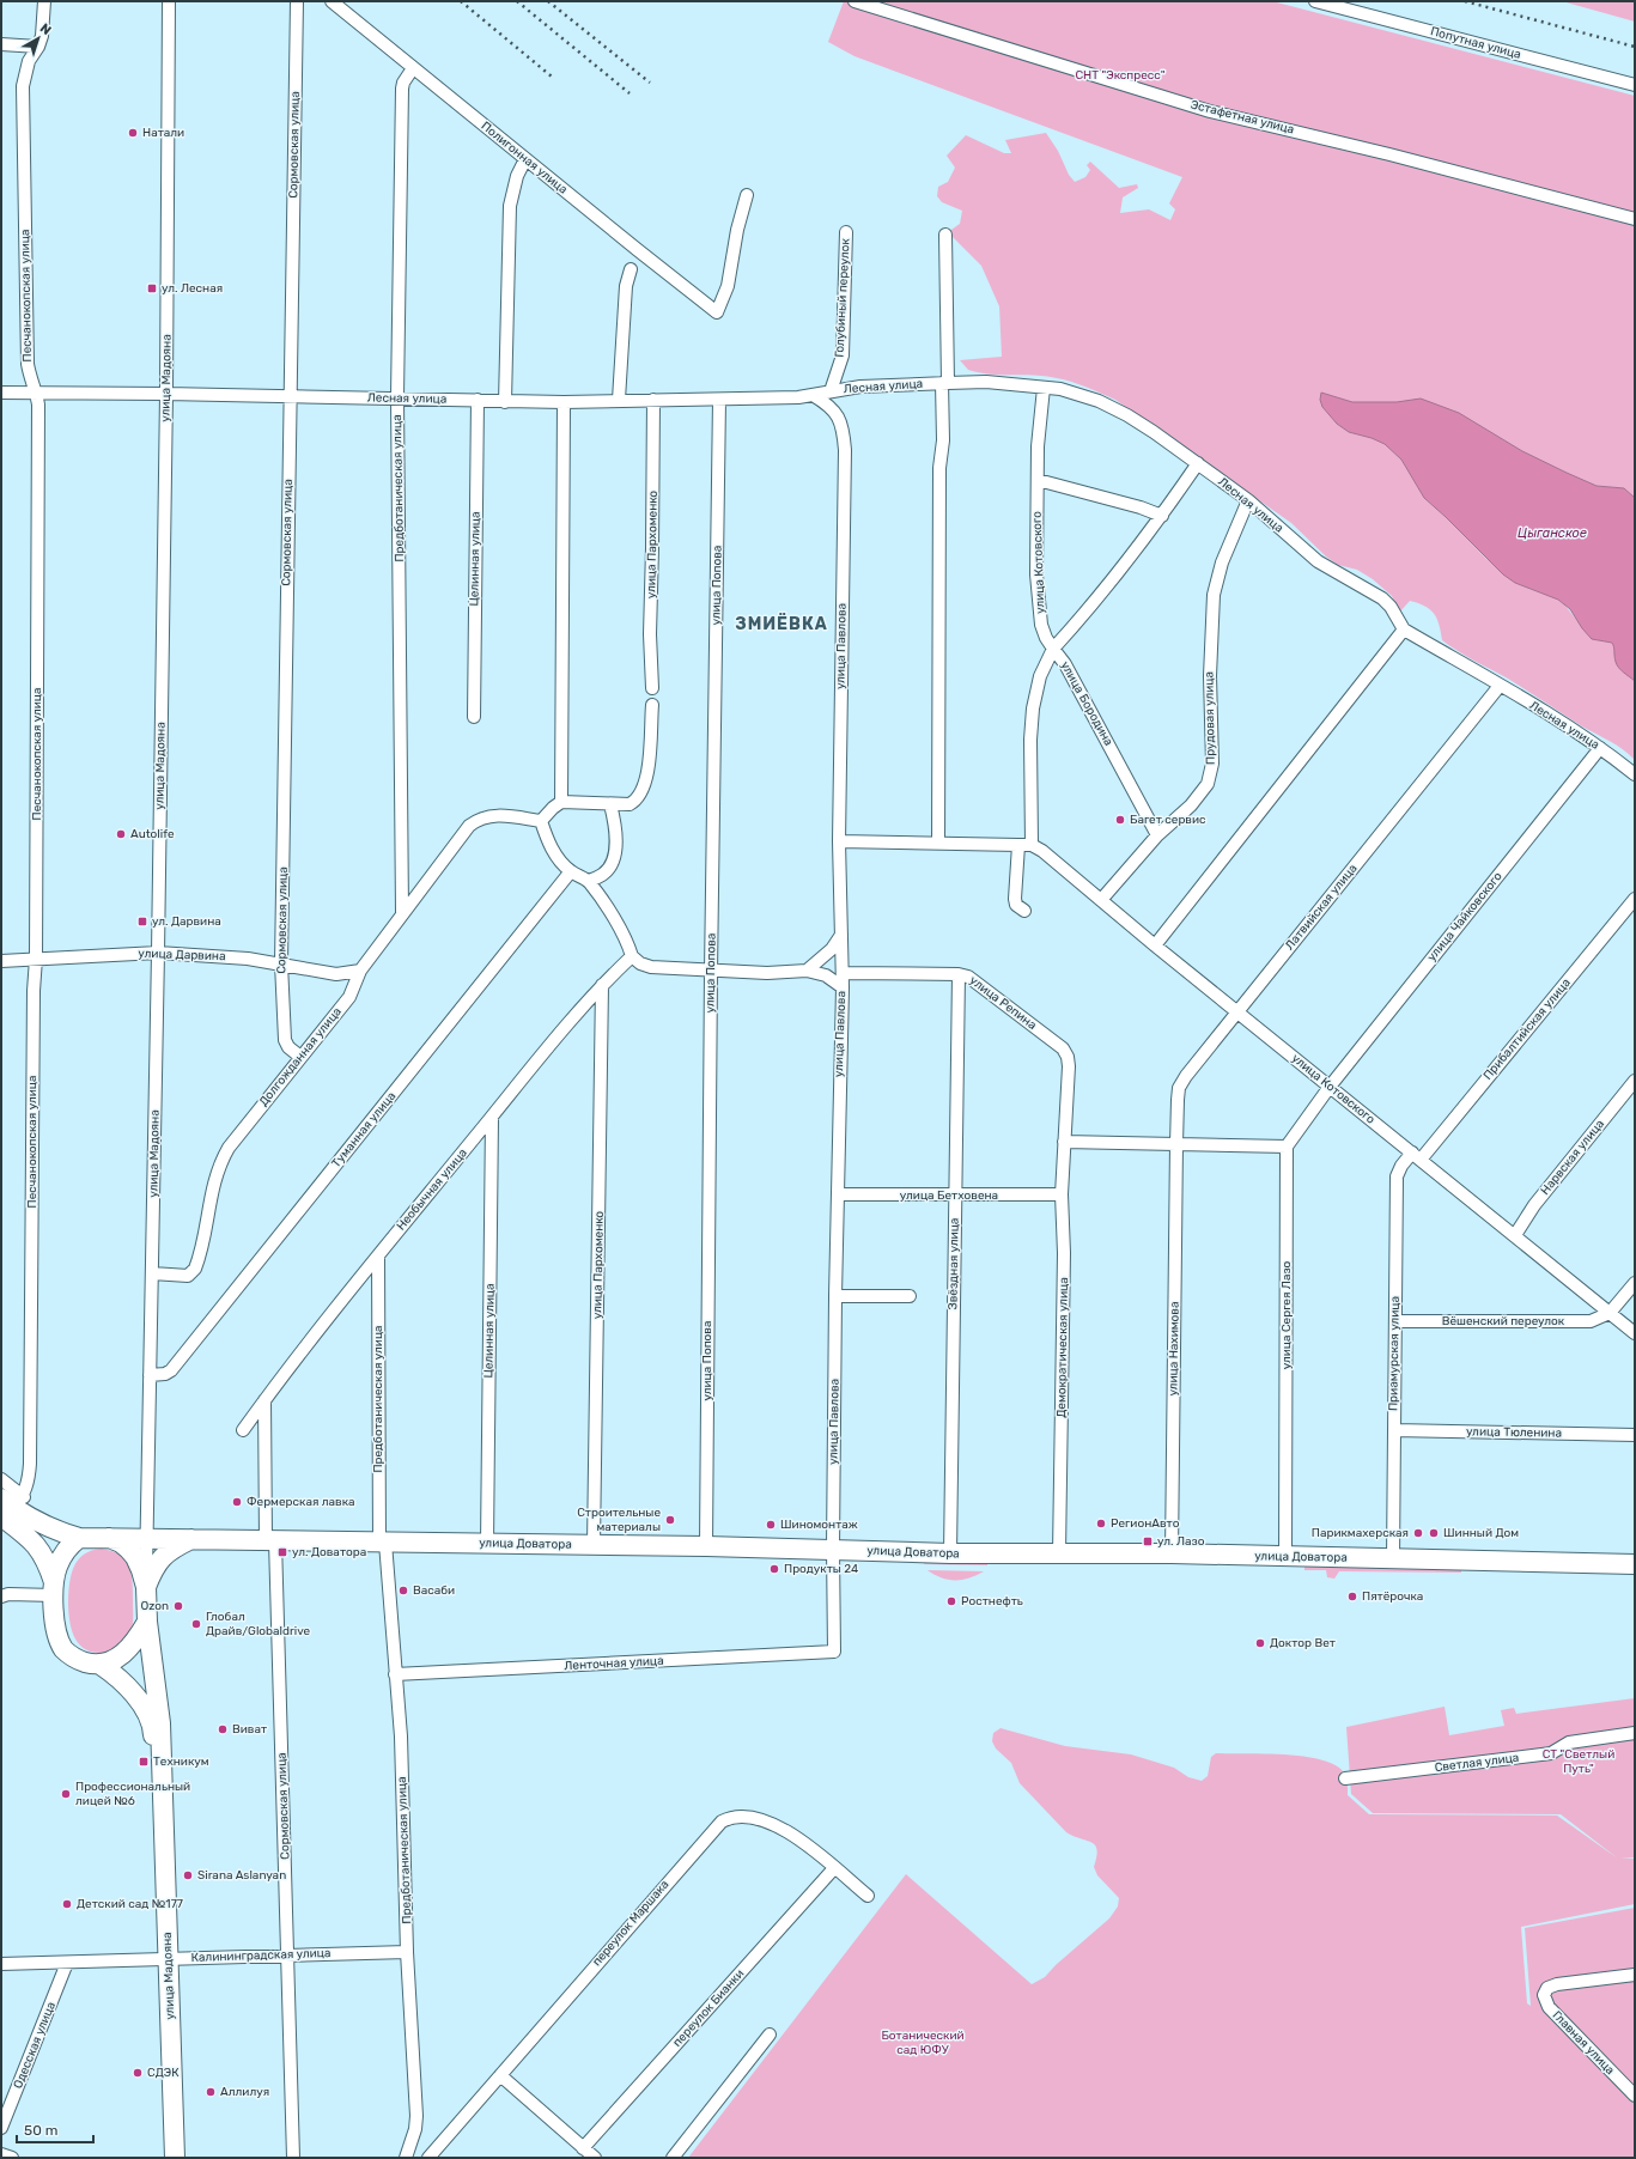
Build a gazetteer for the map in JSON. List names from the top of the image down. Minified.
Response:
{"streets":{"main road":["улица Мадояна","улица Доватора"],"street":["Попутная улица","Эстафетная улица","Сормовская улица","Полигонная улица","Песчанокопская улица","Голубиный переулок","Лесная улица","Предботаническая улица","улица Пархоменко","Целинная улица","улица Котовского","улица Попова","улица Павлова","улица Бородина","Прудовая улица","Латвийская улица","улица Чайковского","улица Дарвина","улица Репина","Прибалтийская улица","Долгожданная улица","Туманная улица","Нарвская улица","Необычная улица","улица Бетховена","Звёздная улица","улица Сергея Лазо","Вёшенский переулок","Демократическая улица","улица Нахимова","Приамурская улица","улица Тюленина","Ленточная улица","Светлая улица","переулок Маршака","Калининградская улица","переулок Бианки","Главная улица","Одесская улица"]},"crossings":[["Сормовская улица","Лесная улица"],["Сормовская улица","улица Дарвина"],["Сормовская улица","Долгожданная улица"],["Сормовская улица","Необычная улица"],["Сормовская улица","улица Доватора"],["Сормовская улица","Калининградская улица"],["Полигонная улица","Предботаническая улица"],["Песчанокопская улица","Лесная улица"],["Песчанокопская улица","улица Дарвина"],["Голубиный переулок","Лесная улица"],["улица Мадояна","Лесная улица"],["улица Мадояна","улица Дарвина"],["улица Мадояна","Долгожданная улица"],["улица Мадояна","Туманная улица"],["улица Мадояна","улица Доватора"],["улица Мадояна","Калининградская улица"],["Лесная улица","Предботаническая улица"],["Лесная улица","улица Пархоменко"],["Лесная улица","Целинная улица"],["Лесная улица","улица Котовского"],["Лесная улица","улица Попова"],["Лесная улица","улица Павлова"],["Лесная улица","улица Бородина"],["Лесная улица","Прудовая улица"],["Лесная улица","Латвийская улица"],["Лесная улица","улица Чайковского"],["Предботаническая улица","Долгожданная улица"],["Предботаническая улица","Необычная улица"],["Предботаническая улица","улица Доватора"],["Предботаническая улица","Ленточная улица"],["Предботаническая улица","Калининградская улица"],["улица Пархоменко","Необычная улица"],["улица Пархоменко","улица Доватора"],["Целинная улица","Необычная улица"],["Целинная улица","улица Доватора"],["улица Котовского","улица Бородина"],["улица Котовского","Прудовая улица"],["улица Котовского","Латвийская улица"],["улица Котовского","улица Чайковского"],["улица Котовского","Прибалтийская улица"],["улица Котовского","Нарвская улица"],["улица Котовского","Вёшенский переулок"],["улица Котовского","Приамурская улица"],["улица Попова","улица Доватора"],["улица Павлова","улица Репина"],["улица Павлова","улица Бетховена"],["улица Павлова","улица Доватора"],["улица Павлова","Ленточная улица"],["улица Бородина","Прудовая улица"],["Латвийская улица","улица Нахимова"],["улица Дарвина","Долгожданная улица"],["улица Репина","Звёздная улица"],["улица Репина","Демократическая улица"],["Прибалтийская улица","Приамурская улица"],["Долгожданная улица","Туманная улица"],["улица Бетховена","Звёздная улица"],["улица Бетховена","Демократическая улица"],["Звёздная улица","улица Доватора"],["улица Сергея Лазо","улица Доватора"],["Вёшенский переулок","Приамурская улица"],["Демократическая улица","улица Доватора"],["улица Нахимова","улица Доватора"],["Приамурская улица","улица Тюленина"],["Приамурская улица","улица Доватора"],["переулок Маршака","переулок Бианки"],["Калининградская улица","Одесская улица"]],"districts":["ЗМИЁВКА"],"water":["Цыганское"],"parks":["СНТ \"Экспресс\"","СТ \"Светлый Путь\"","Ботанический сад ЮФУ"],"places":{"other":["Натали","Багет сервис","Autolife","Фермерская лавка","Строительные материалы","РегионАвто","Шиномонтаж","Парикмахерская","Шинный Дом","Продукты 24","Васаби","Пятёрочка","Ростнефть","Ozon","Глобал Драйв/Globaldrive","Доктор Вет","Виват","Профессиональный лицей №6","Sirana Aslanyan","Детский сад №177","СДЭК","Аллилуя"],"transit":["ул. Лесная","ул. Дарвина","ул. Лазо","ул. Доватора","Техникум"]},"scale_bar":"50 m","north":"top right"}
